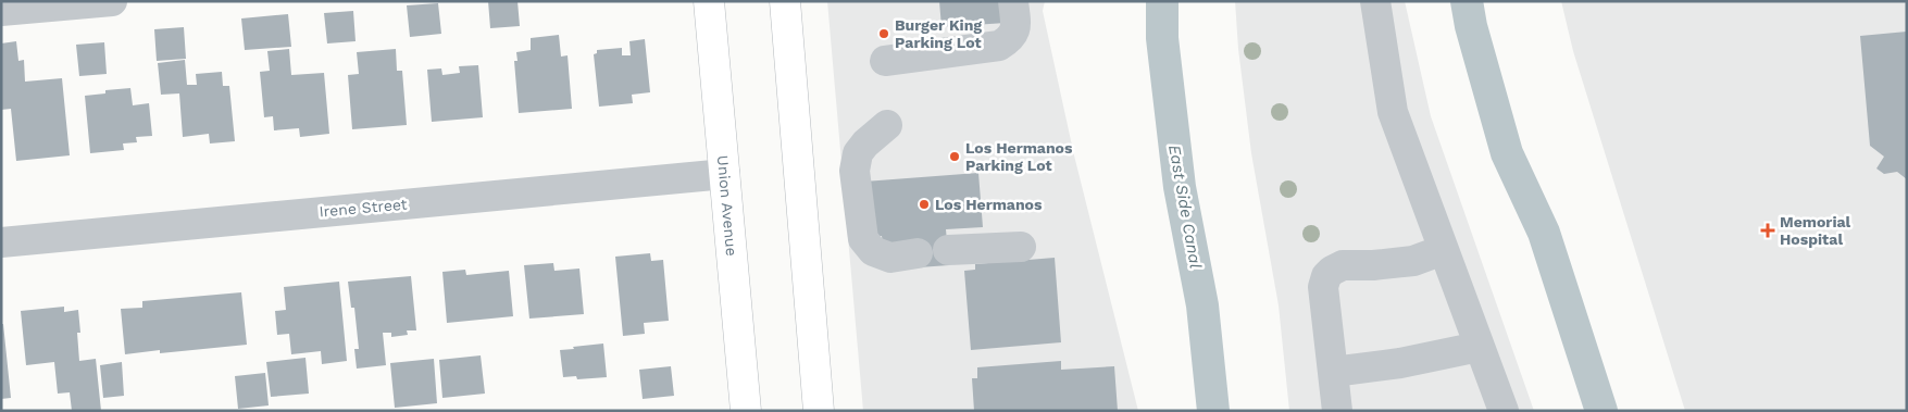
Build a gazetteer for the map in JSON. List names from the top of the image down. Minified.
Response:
{"streets":{"main road":["Union Avenue"],"street":["Irene Street"]},"crossings":[["Union Avenue","Irene Street"]],"water":["East Side Canal"],"places":{"other":["Burger King Parking Lot","Los Hermanos Parking Lot","Los Hermanos"],"health":["Memorial Hospital"]}}
